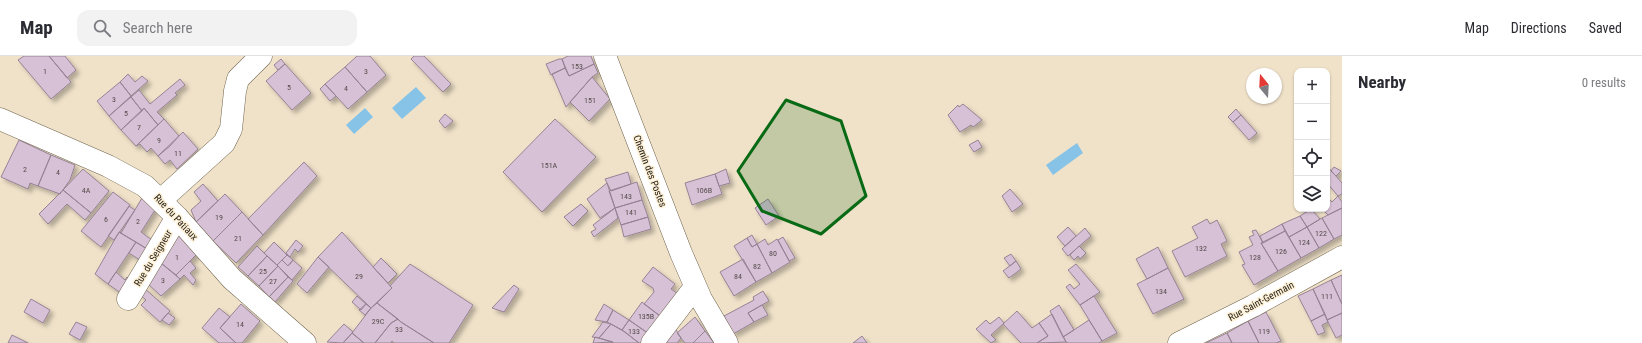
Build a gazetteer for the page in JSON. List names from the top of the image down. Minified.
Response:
{"streets":{"street":["Chemin des Postes","Rue du Patiaux","Rue du Seigneur","Rue Saint-Germain"]},"crossings":[["Rue du Patiaux","Rue du Seigneur"]],"house_numbers":["153","1","3","5","4","3","151","5","7","9","11","151A","2","4","4A","106B","143","141","19","6","2","122","21","124","132","126","80","1","128","82","25","29","84","3","27","134","111","135B","29C","14","33","133","119"],"north":"top","page":{"header":"Map","search":"Search here","nav":["Map","Directions","Saved"],"heading":["Nearby","0 results"],"map_buttons":["+","−"]}}
